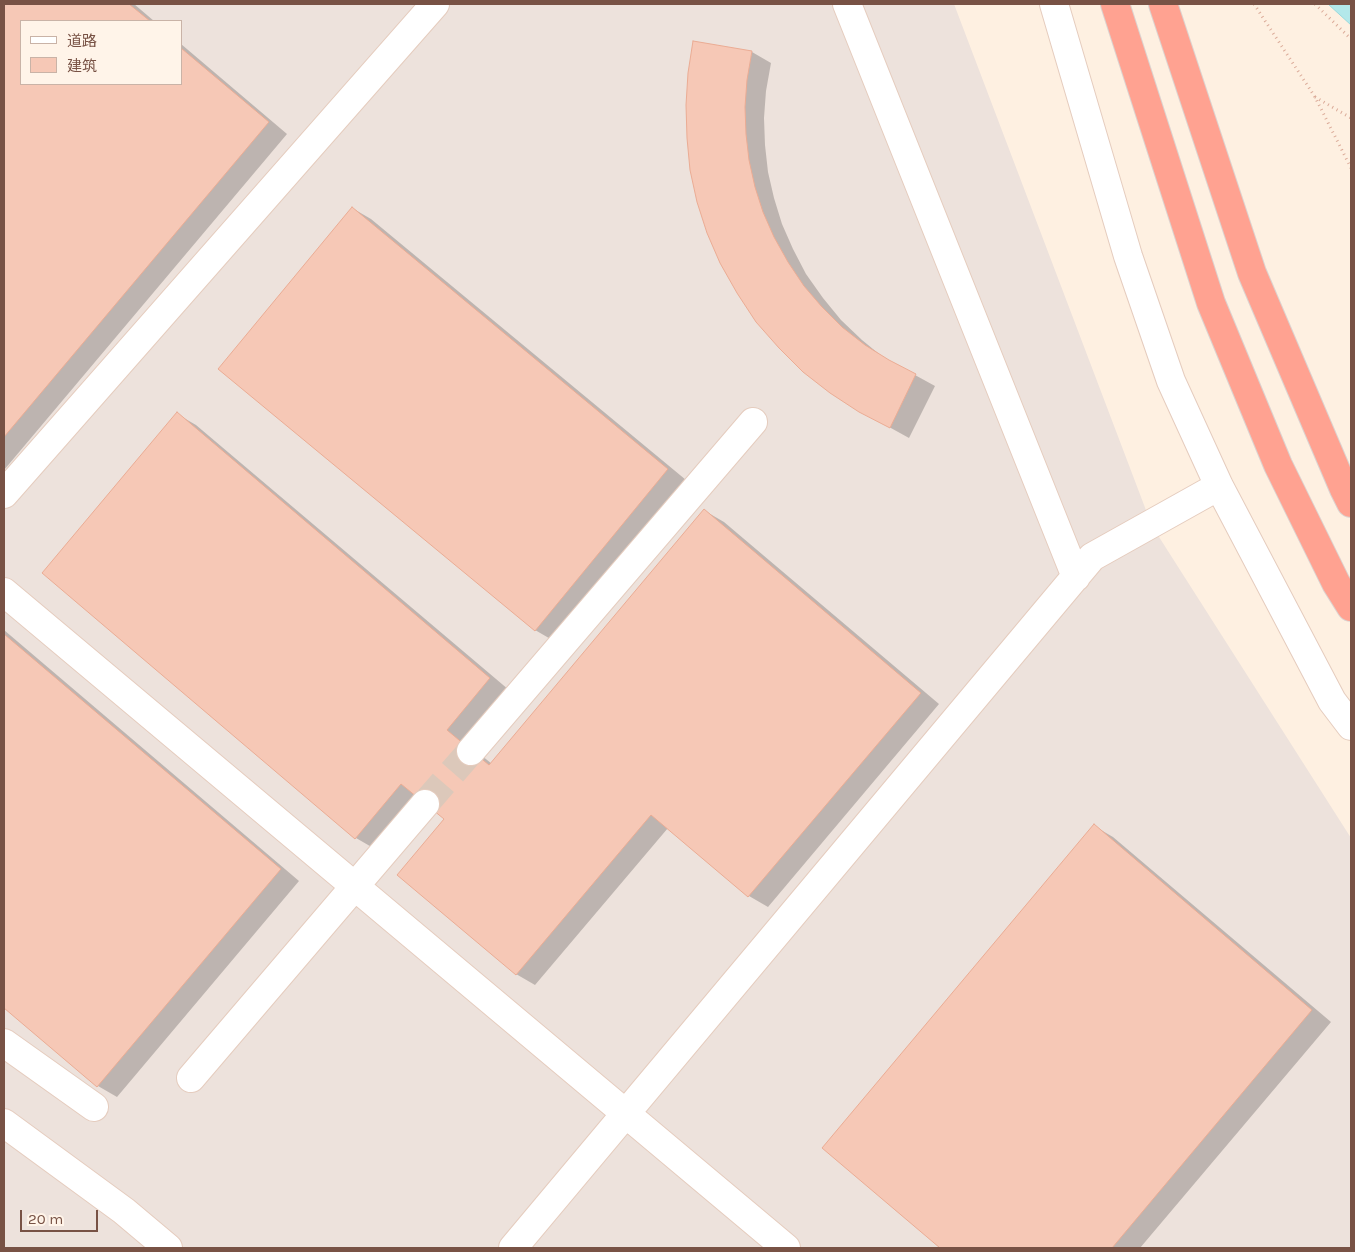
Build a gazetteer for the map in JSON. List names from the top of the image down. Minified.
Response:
{"legend":["道路","建筑"],"scale_bar":"20 m"}
